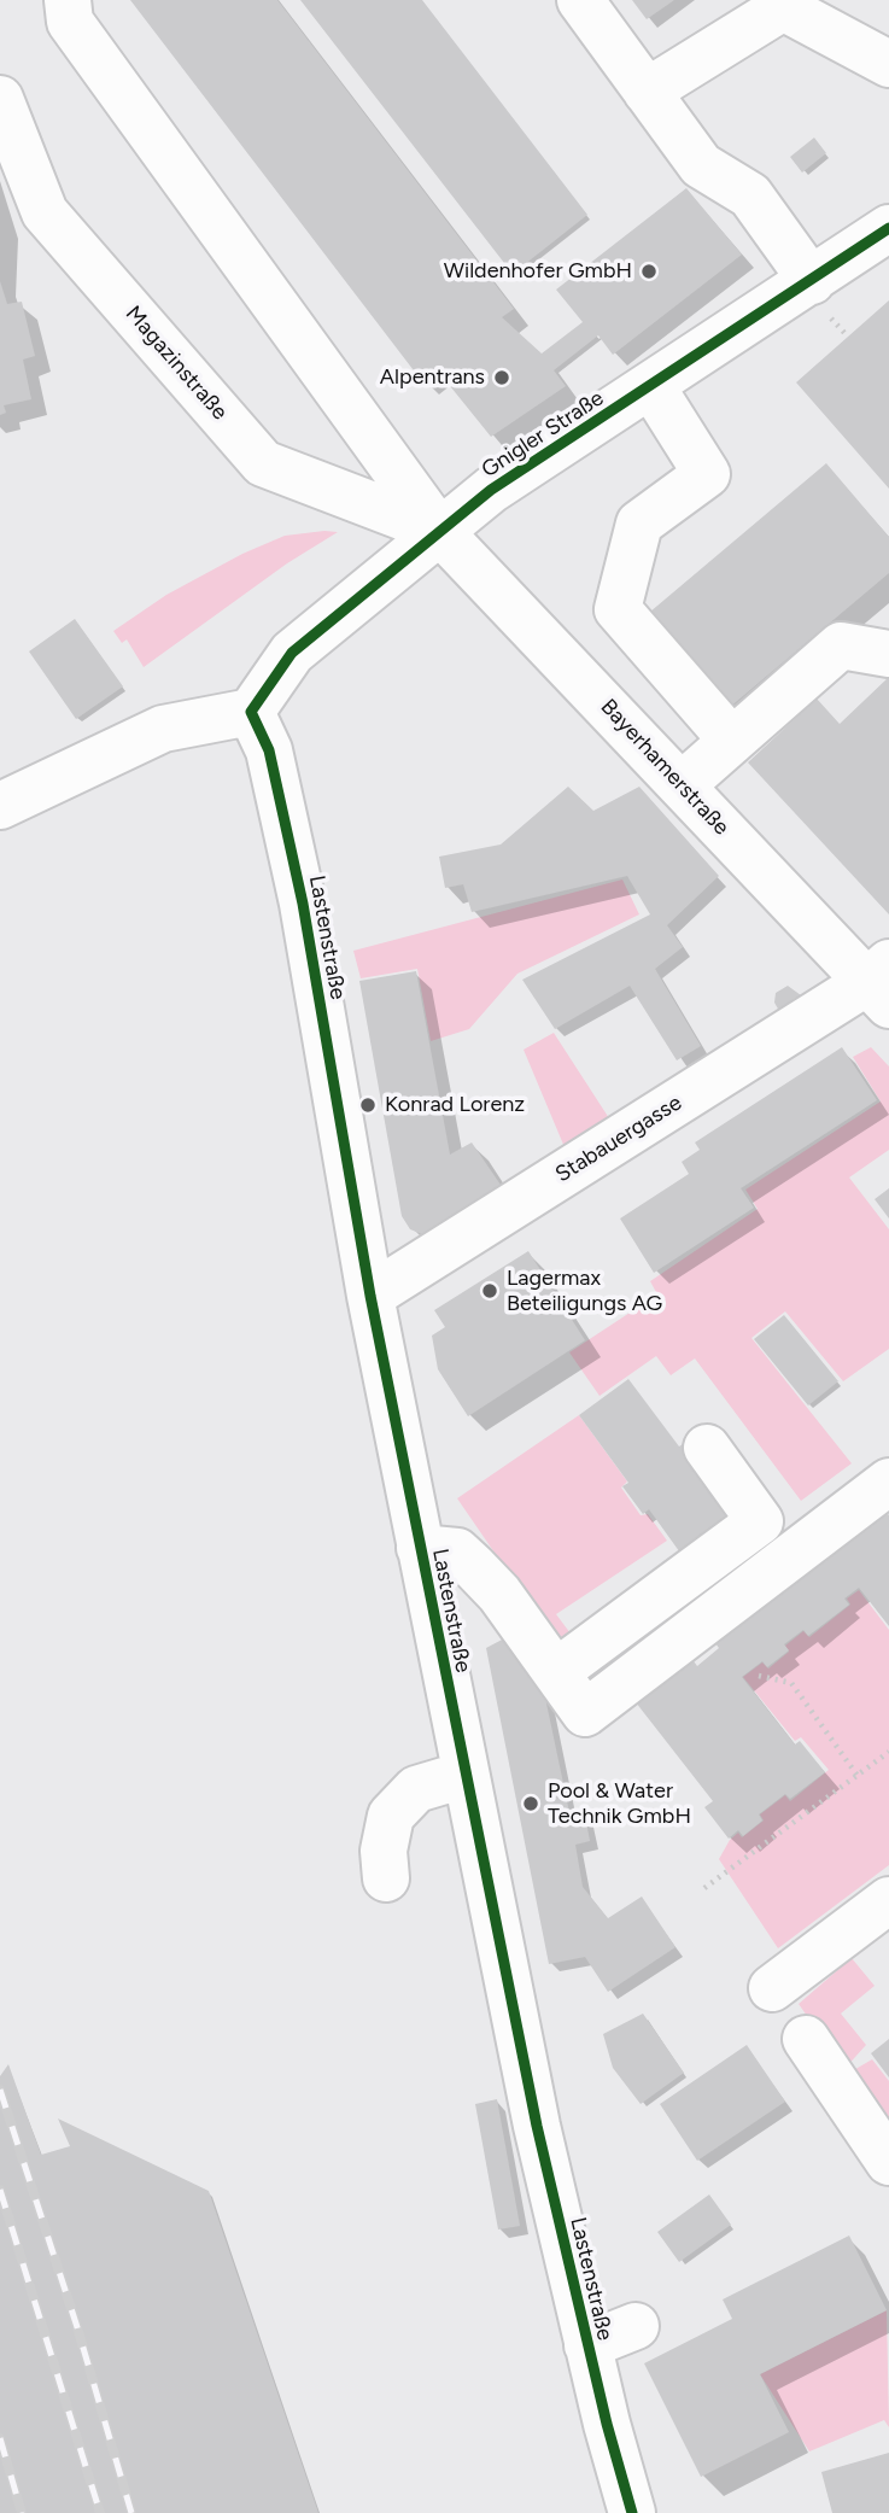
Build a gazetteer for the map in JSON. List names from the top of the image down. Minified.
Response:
{"streets":{"street":["Magazinstraße","Gnigler Straße","Bayerhamerstraße","Lastenstraße","Stabauergasse"]},"crossings":[["Magazinstraße","Gnigler Straße"],["Magazinstraße","Bayerhamerstraße"],["Gnigler Straße","Bayerhamerstraße"],["Gnigler Straße","Lastenstraße"],["Bayerhamerstraße","Stabauergasse"],["Lastenstraße","Stabauergasse"]],"places":["Wildenhofer GmbH","Alpentrans","Konrad Lorenz","Lagermax Beteiligungs AG","Pool & Water Technik GmbH"]}
